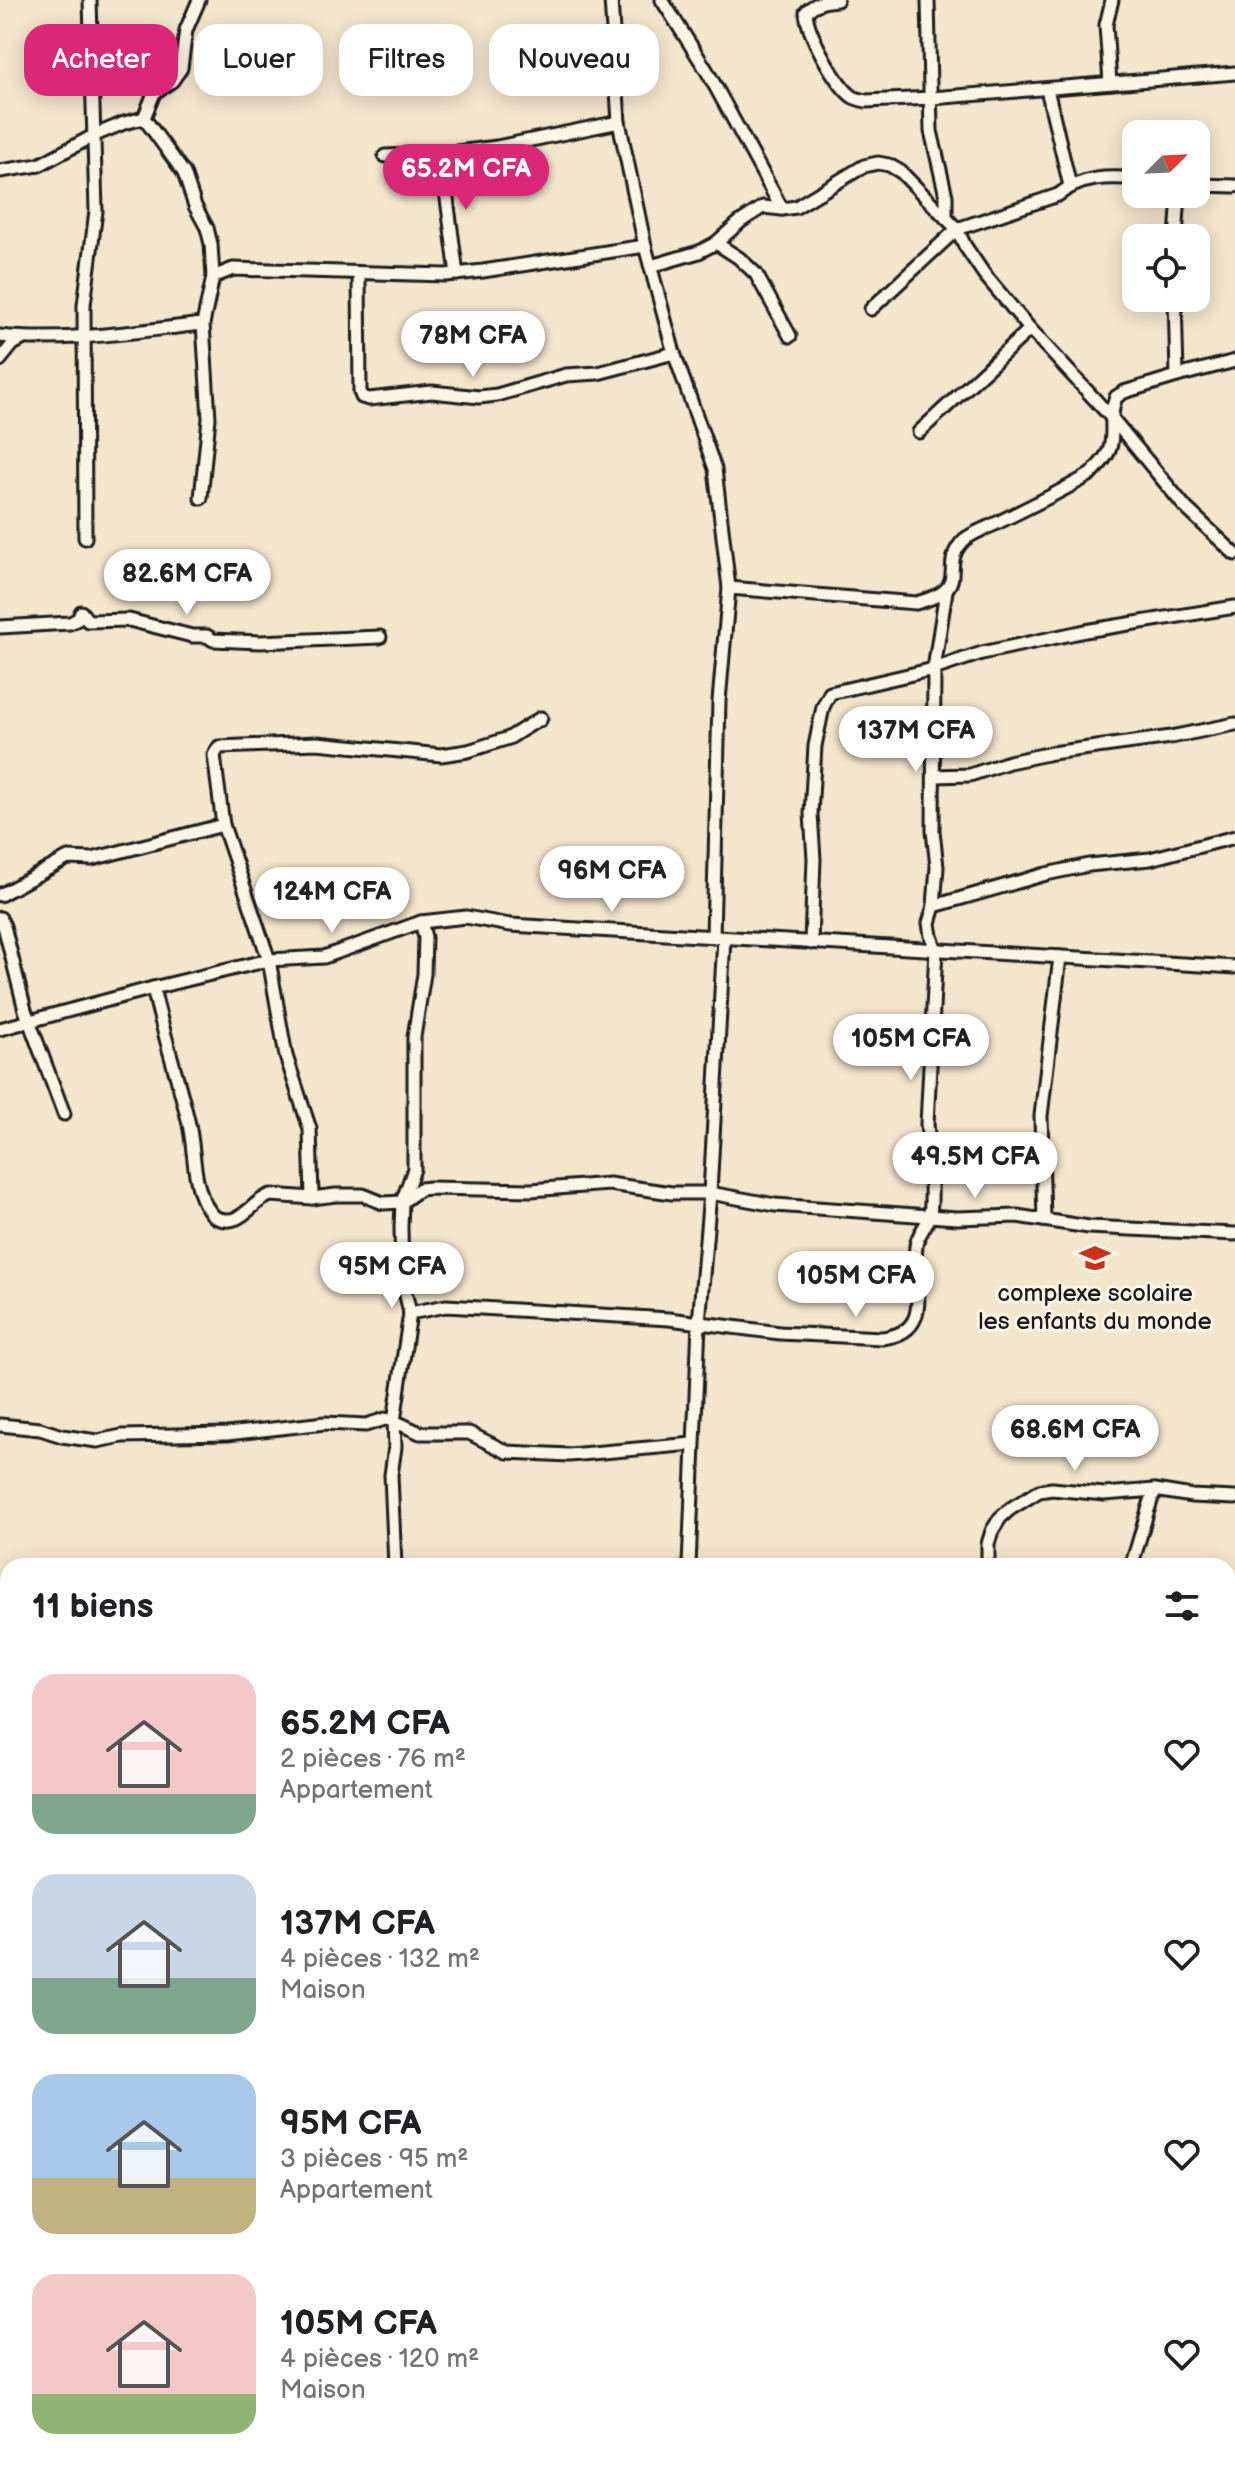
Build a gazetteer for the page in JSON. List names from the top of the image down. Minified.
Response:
{"places":{"school or university":["complexe scolaire les enfants du monde"]},"north":"top right","page":{"chip":["Acheter","Louer","Filtres","Nouveau"],"price":["65.2M CFA","78M CFA","82.6M CFA","137M CFA","96M CFA","124M CFA","105M CFA","49.5M CFA","95M CFA","105M CFA","68.6M CFA"],"heading":"11 biens","list":[{"name":"65.2M CFA","note":"2 pièces · 76 m² · Appartement"},{"name":"137M CFA","note":"4 pièces · 132 m² · Maison"},{"name":"95M CFA","note":"3 pièces · 95 m² · Appartement"},{"name":"105M CFA","note":"4 pièces · 120 m² · Maison"}]}}
